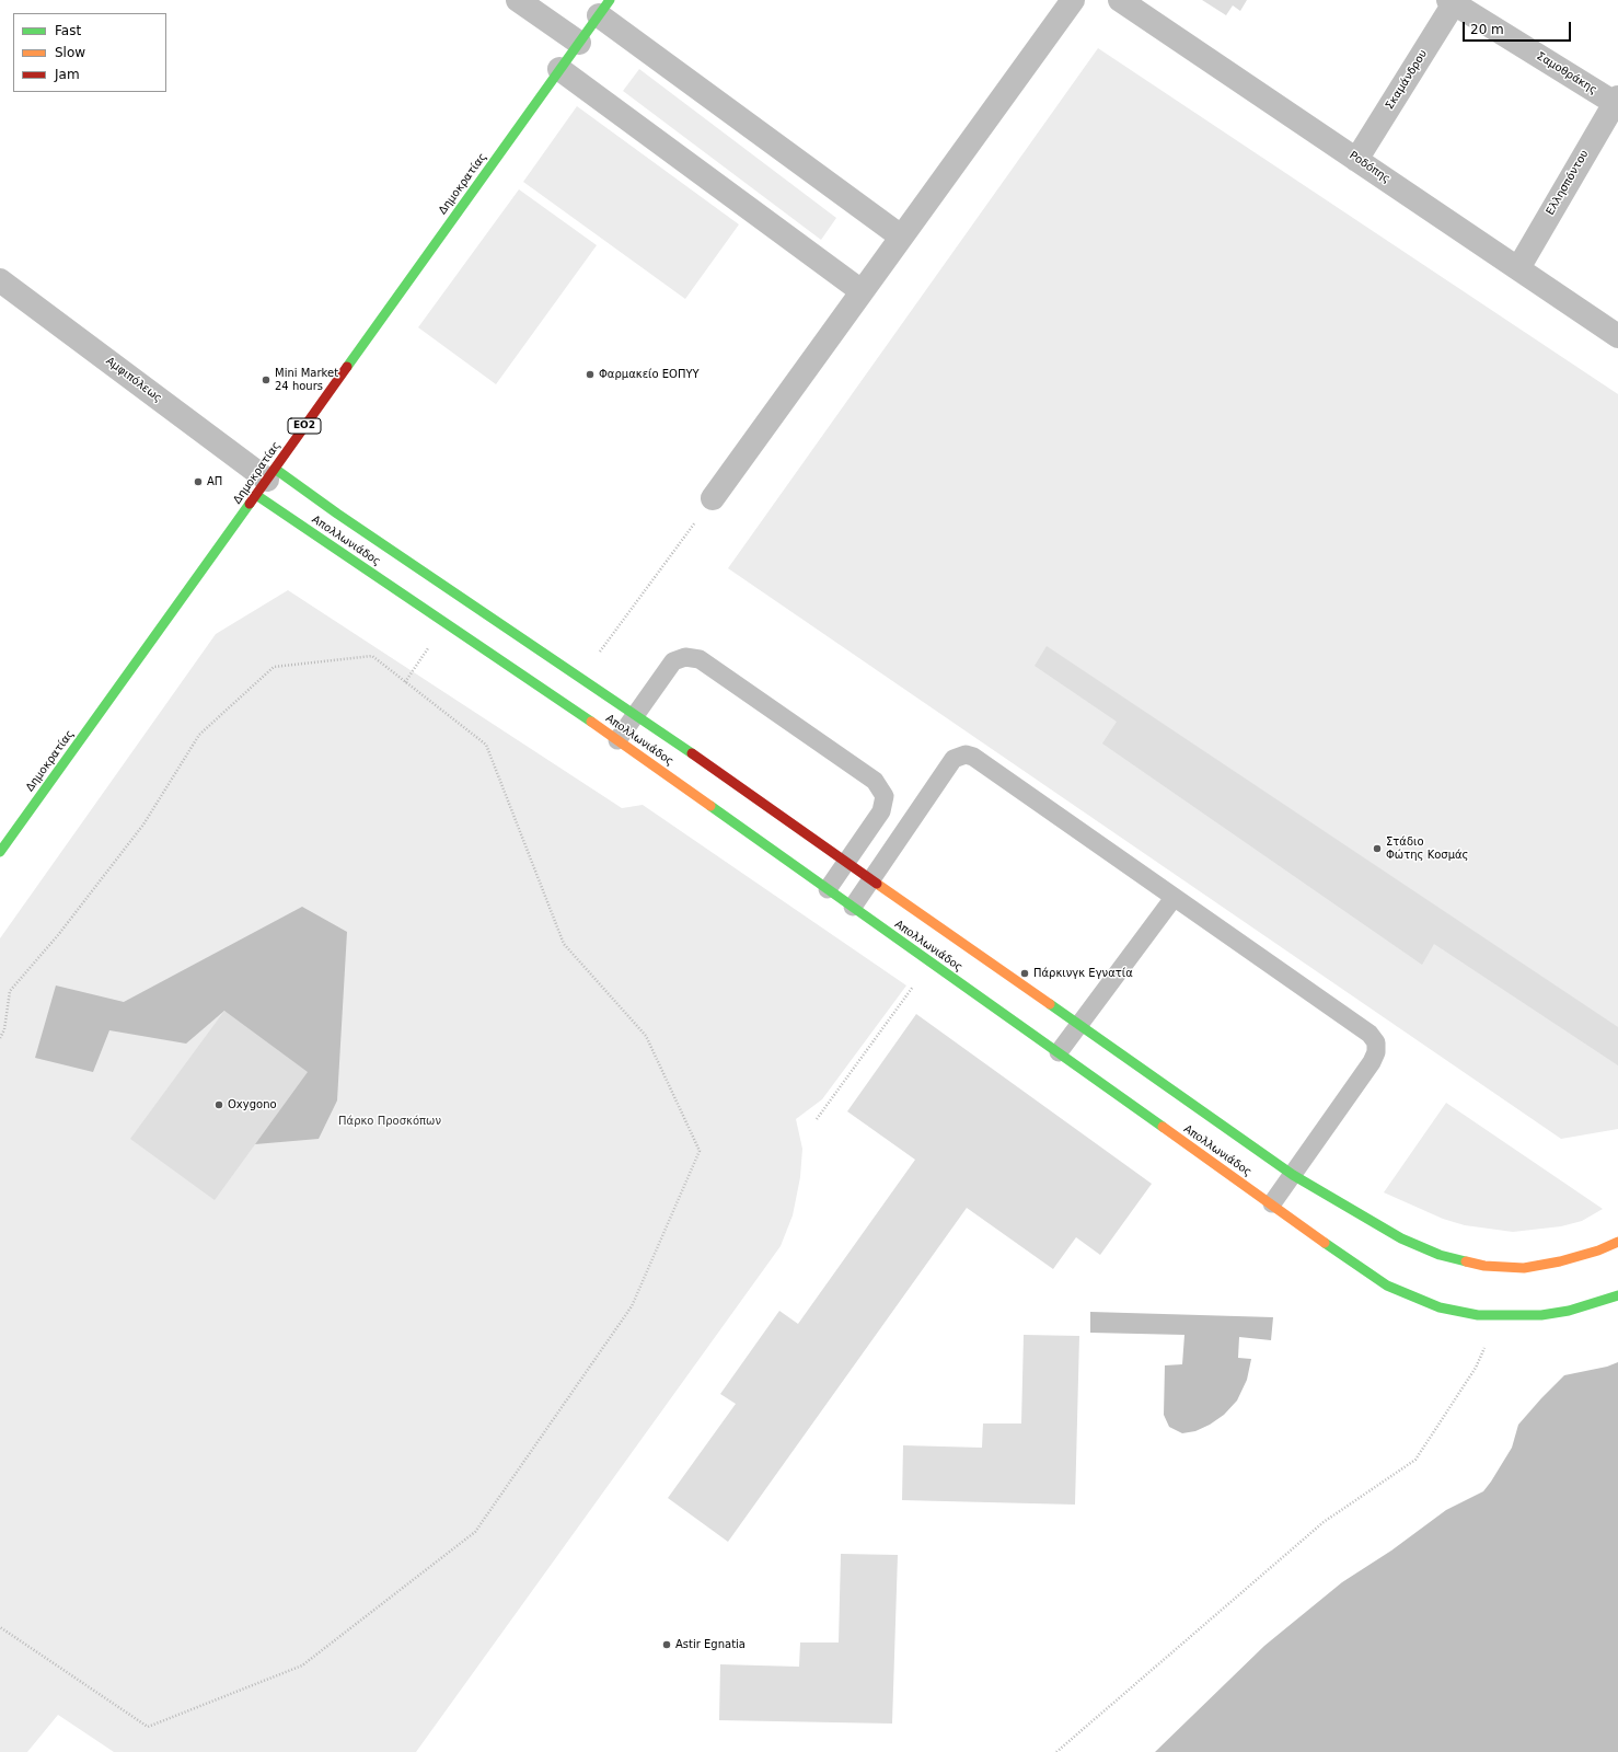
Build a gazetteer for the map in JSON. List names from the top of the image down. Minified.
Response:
{"streets":{"main road":["Δημοκρατίας","ΕΟ2","Απολλωνιάδος"],"street":["Σαμοθράκης","Σκαμάνδρου","Ροδόπης","Ελλησπόντου","Αμφιπόλεως"]},"crossings":[["Σαμοθράκης","Σκαμάνδρου"],["Σαμοθράκης","Ελλησπόντου"],["Σκαμάνδρου","Ροδόπης"],["Ροδόπης","Ελλησπόντου"],["Δημοκρατίας","Αμφιπόλεως"],["Δημοκρατίας","Απολλωνιάδος"],["Αμφιπόλεως","Απολλωνιάδος"]],"parks":["Πάρκο Προσκόπων"],"places":["Φαρμακείο ΕΟΠΥΥ","Mini Market 24 hours","ΑΠ","Στάδιο Φώτης Κοσμάς","Πάρκινγκ Εγνατία","Oxygono","Astir Egnatia"],"legend":["Fast","Slow","Jam"],"scale_bar":"20 m"}
